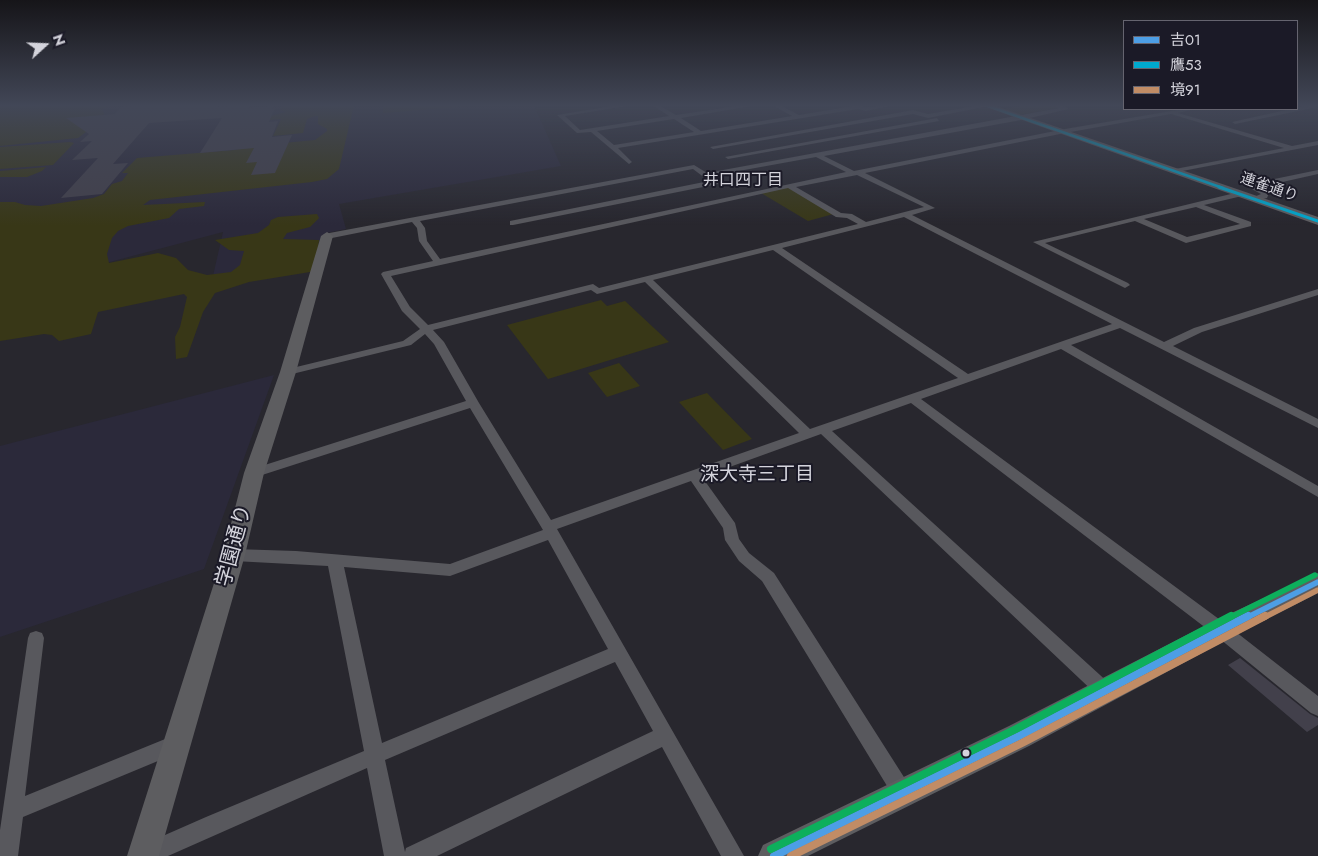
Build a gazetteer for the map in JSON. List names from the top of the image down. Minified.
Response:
{"streets":{"main road":["連雀通り","学園通り"]},"districts":["井口四丁目","深大寺三丁目"],"lines":["transit line 鷹53","transit line 吉01","transit line 境91"],"legend":["吉01","鷹53","境91"],"north":"right"}
